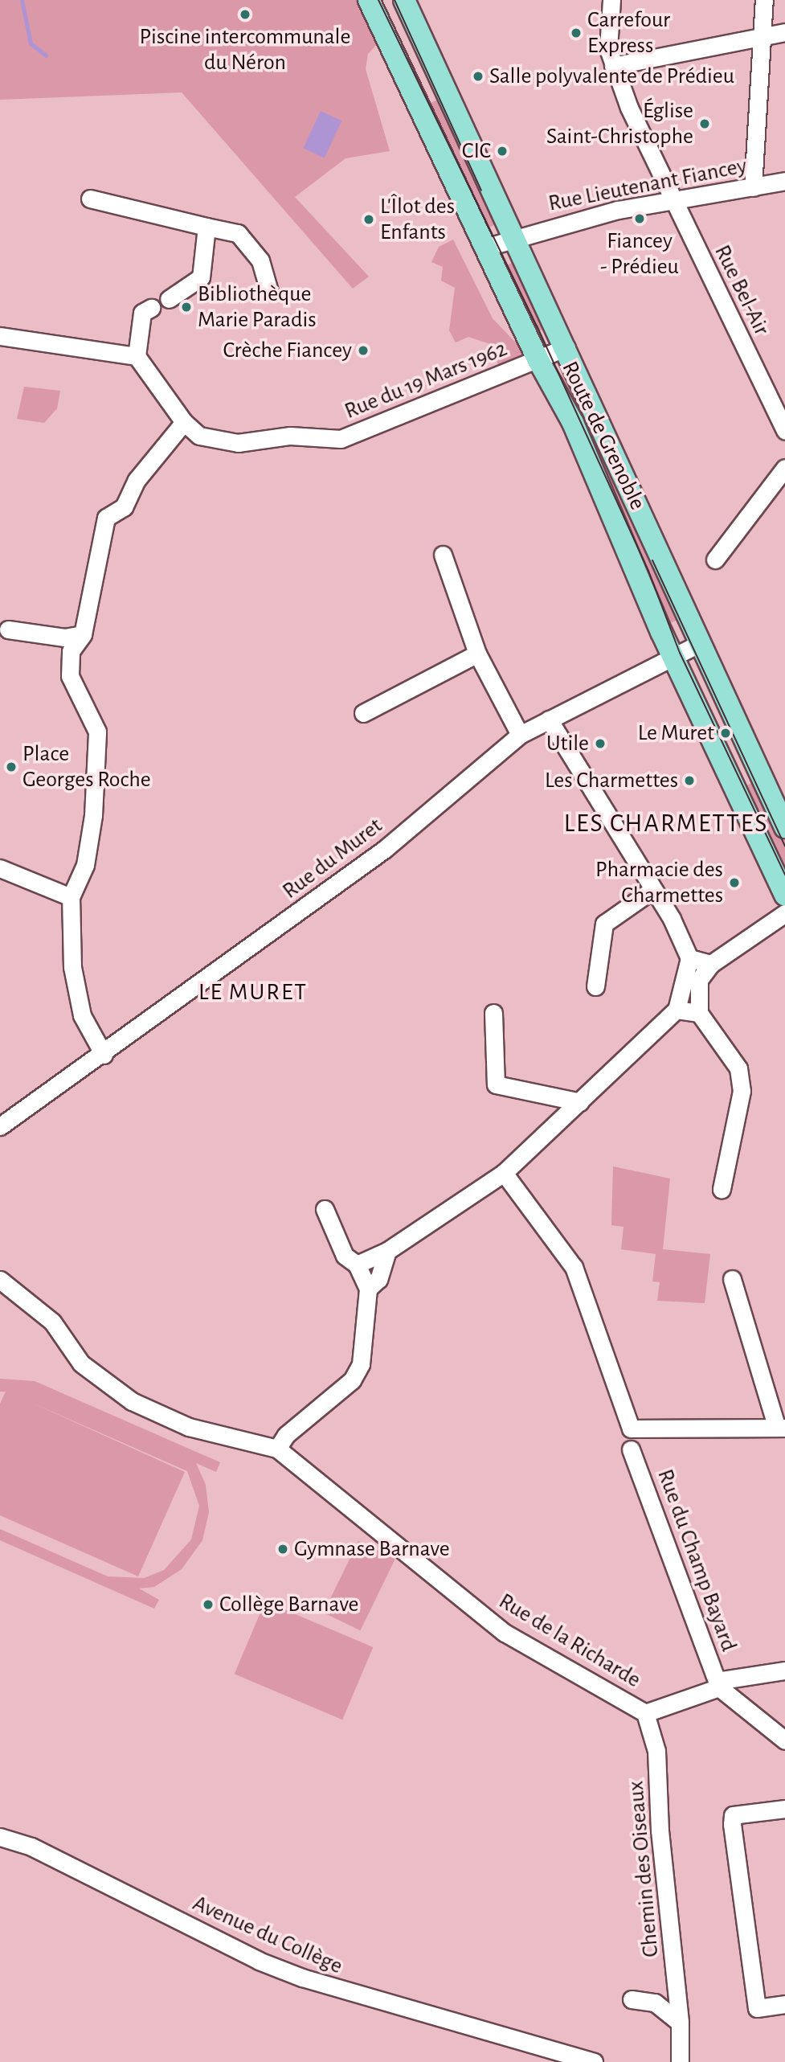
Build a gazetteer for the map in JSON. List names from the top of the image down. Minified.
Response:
{"streets":{"main road":["Route de Grenoble"],"street":["Rue Lieutenant Fiancey","Rue Bel-Air","Rue du 19 Mars 1962","Rue du Muret","Rue du Champ Bayard","Rue de la Richarde","Chemin des Oiseaux","Avenue du Collège"]},"crossings":[["Rue Lieutenant Fiancey","Rue Bel-Air"],["Rue Lieutenant Fiancey","Route de Grenoble"],["Rue du 19 Mars 1962","Route de Grenoble"],["Route de Grenoble","Rue du Muret"],["Rue du Champ Bayard","Rue de la Richarde"],["Rue de la Richarde","Chemin des Oiseaux"]],"districts":["LES CHARMETTES","LE MURET"],"places":["Piscine intercommunale du Néron","Carrefour Express","Salle polyvalente de Prédieu","Église Saint-Christophe","CIC","Fiancey - Prédieu","L'Îlot des Enfants","Bibliothèque Marie Paradis","Crèche Fiancey","Le Muret","Utile","Place Georges Roche","Les Charmettes","Pharmacie des Charmettes","Gymnase Barnave","Collège Barnave"]}
